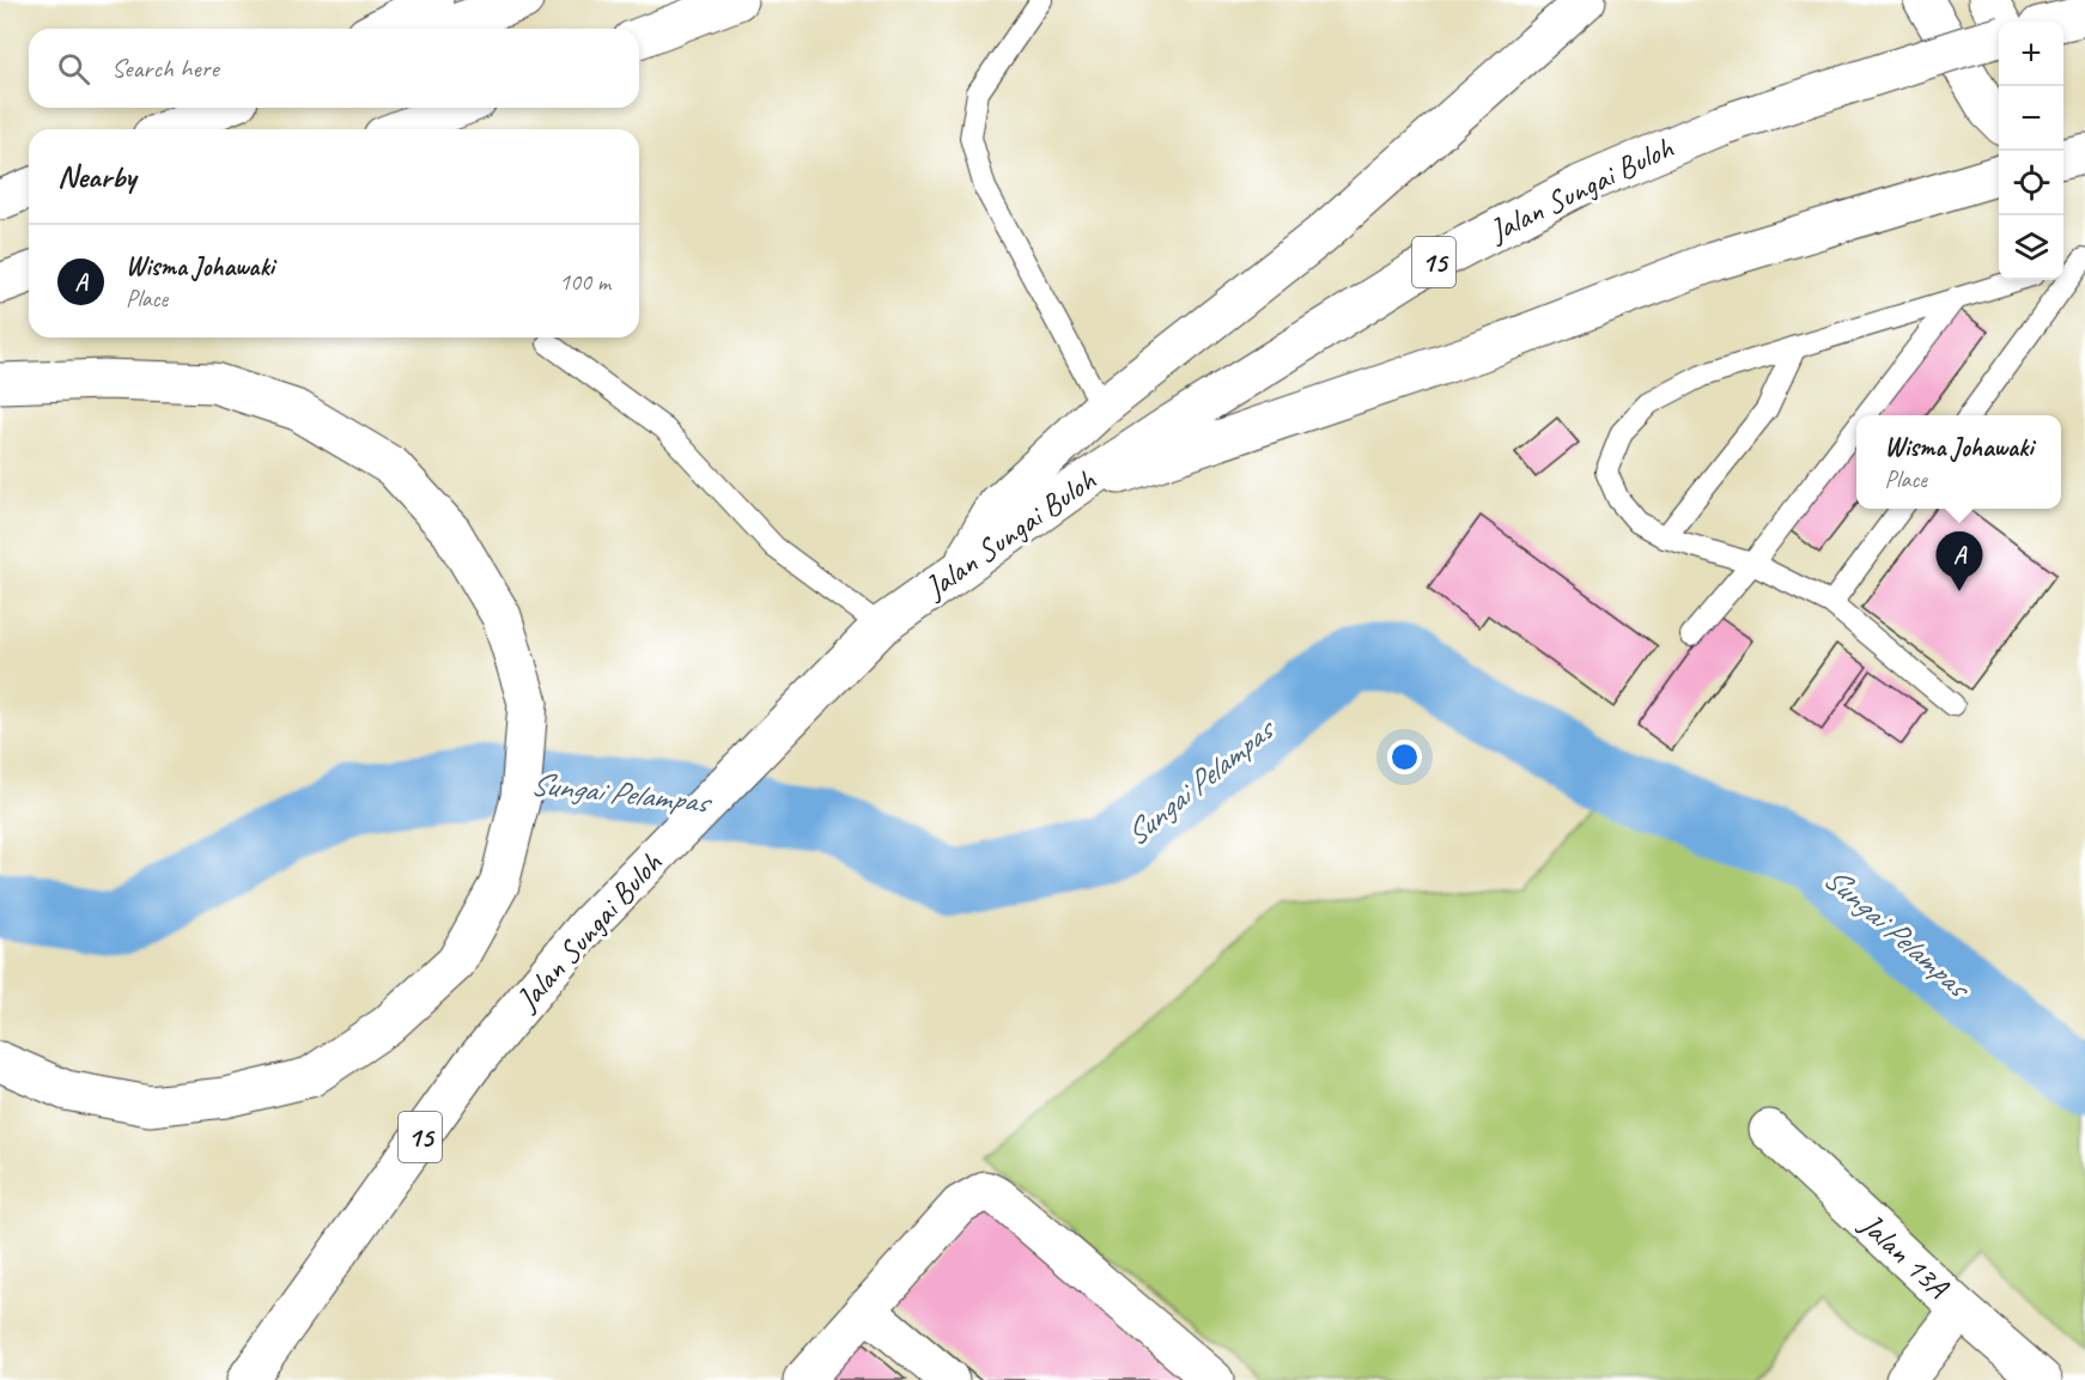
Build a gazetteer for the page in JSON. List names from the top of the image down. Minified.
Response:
{"streets":{"main road":["Jalan Sungai Buloh","15","Jalan 13A"]},"water":["Sungai Pelampas"],"page":{"map_buttons":["+","−"],"search":"Search here","heading":"Nearby","list":[{"mark":"A","name":"Wisma Johawaki","note":"Place","value":"100 m"}],"popup":["Wisma Johawaki","Place"],"pins":"A"}}
